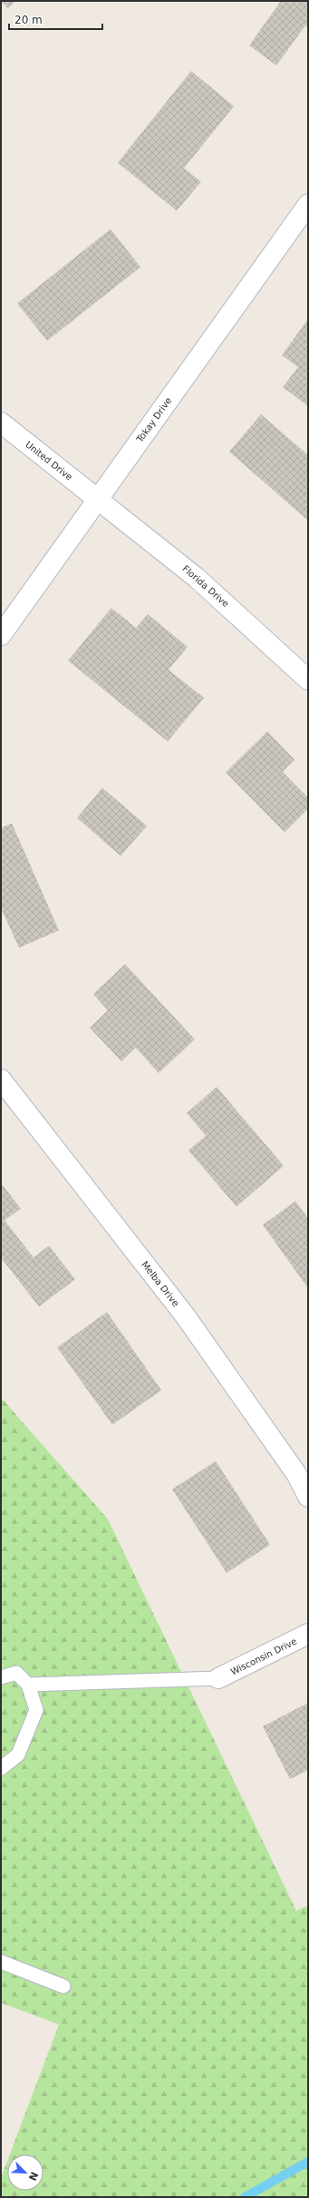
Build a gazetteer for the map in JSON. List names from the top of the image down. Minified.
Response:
{"streets":{"street":["Tokay Drive","United Drive","Florida Drive","Melba Drive","Wisconsin Drive"]},"crossings":[["Tokay Drive","United Drive"],["Tokay Drive","Florida Drive"],["United Drive","Florida Drive"]],"scale_bar":"20 m","north":"bottom right"}
